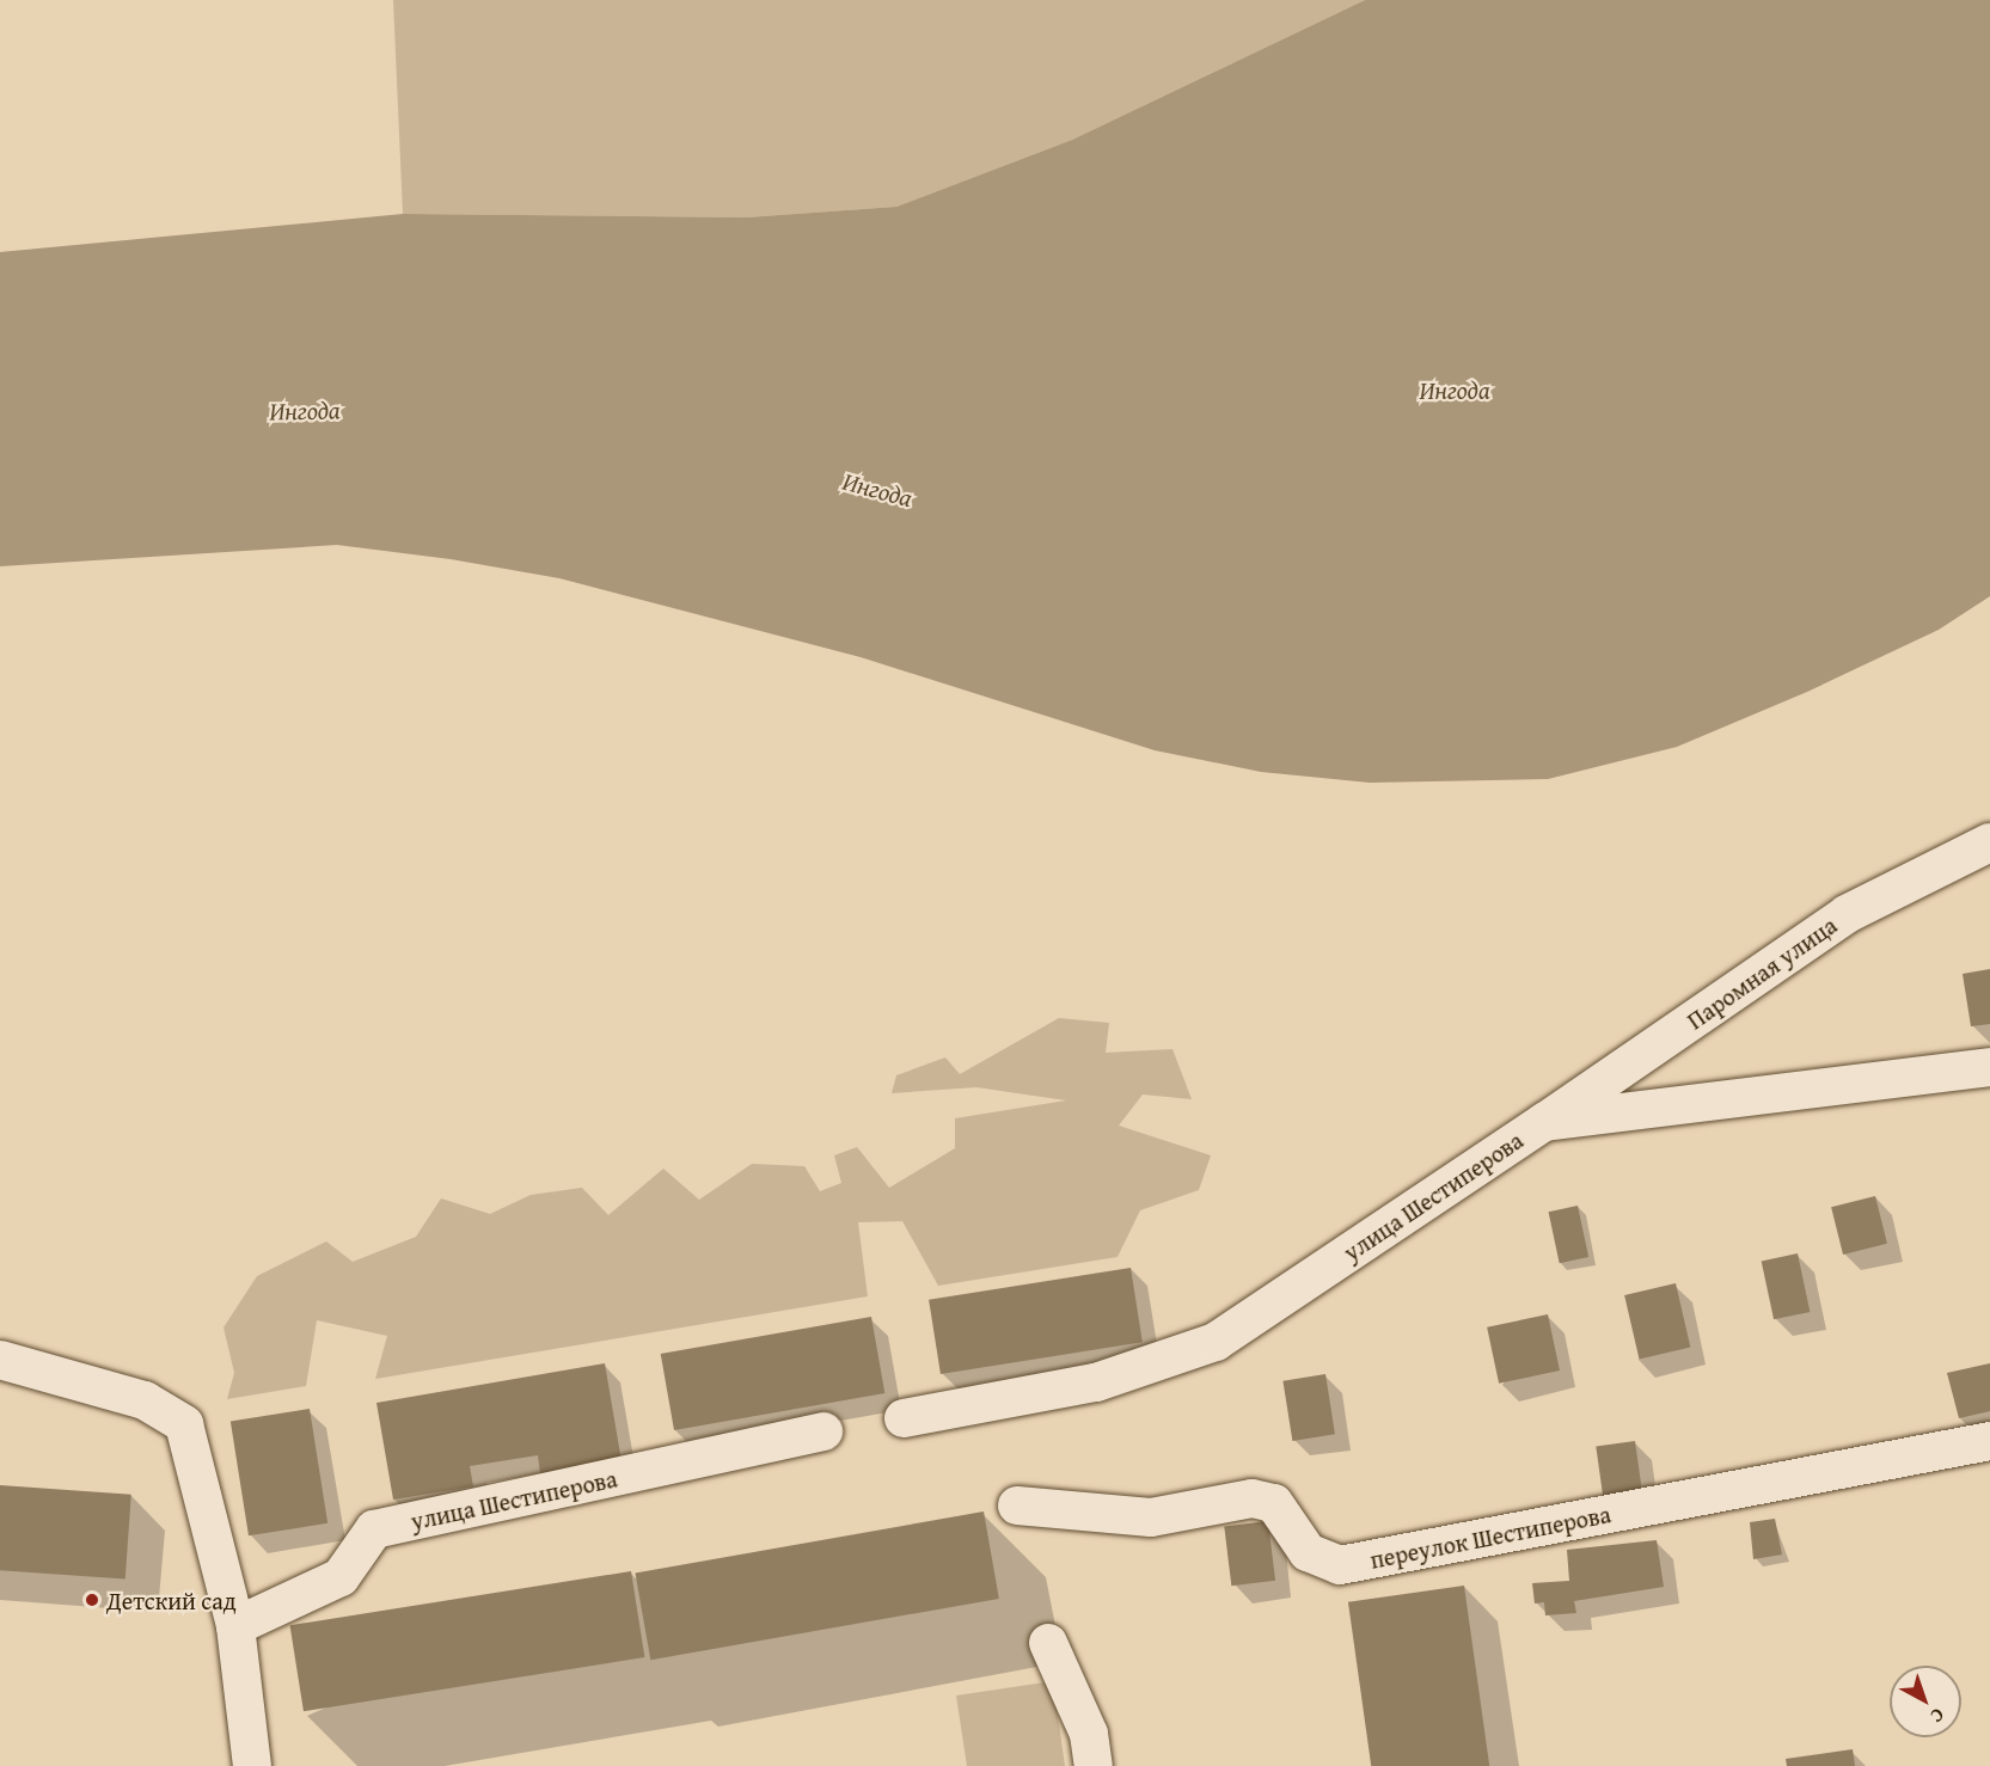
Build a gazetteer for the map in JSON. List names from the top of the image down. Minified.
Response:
{"streets":{"street":["Паромная улица","улица Шестиперова","переулок Шестиперова"]},"crossings":[["Паромная улица","улица Шестиперова"]],"water":["Ингода"],"places":["Детский сад"],"north":"bottom right"}
